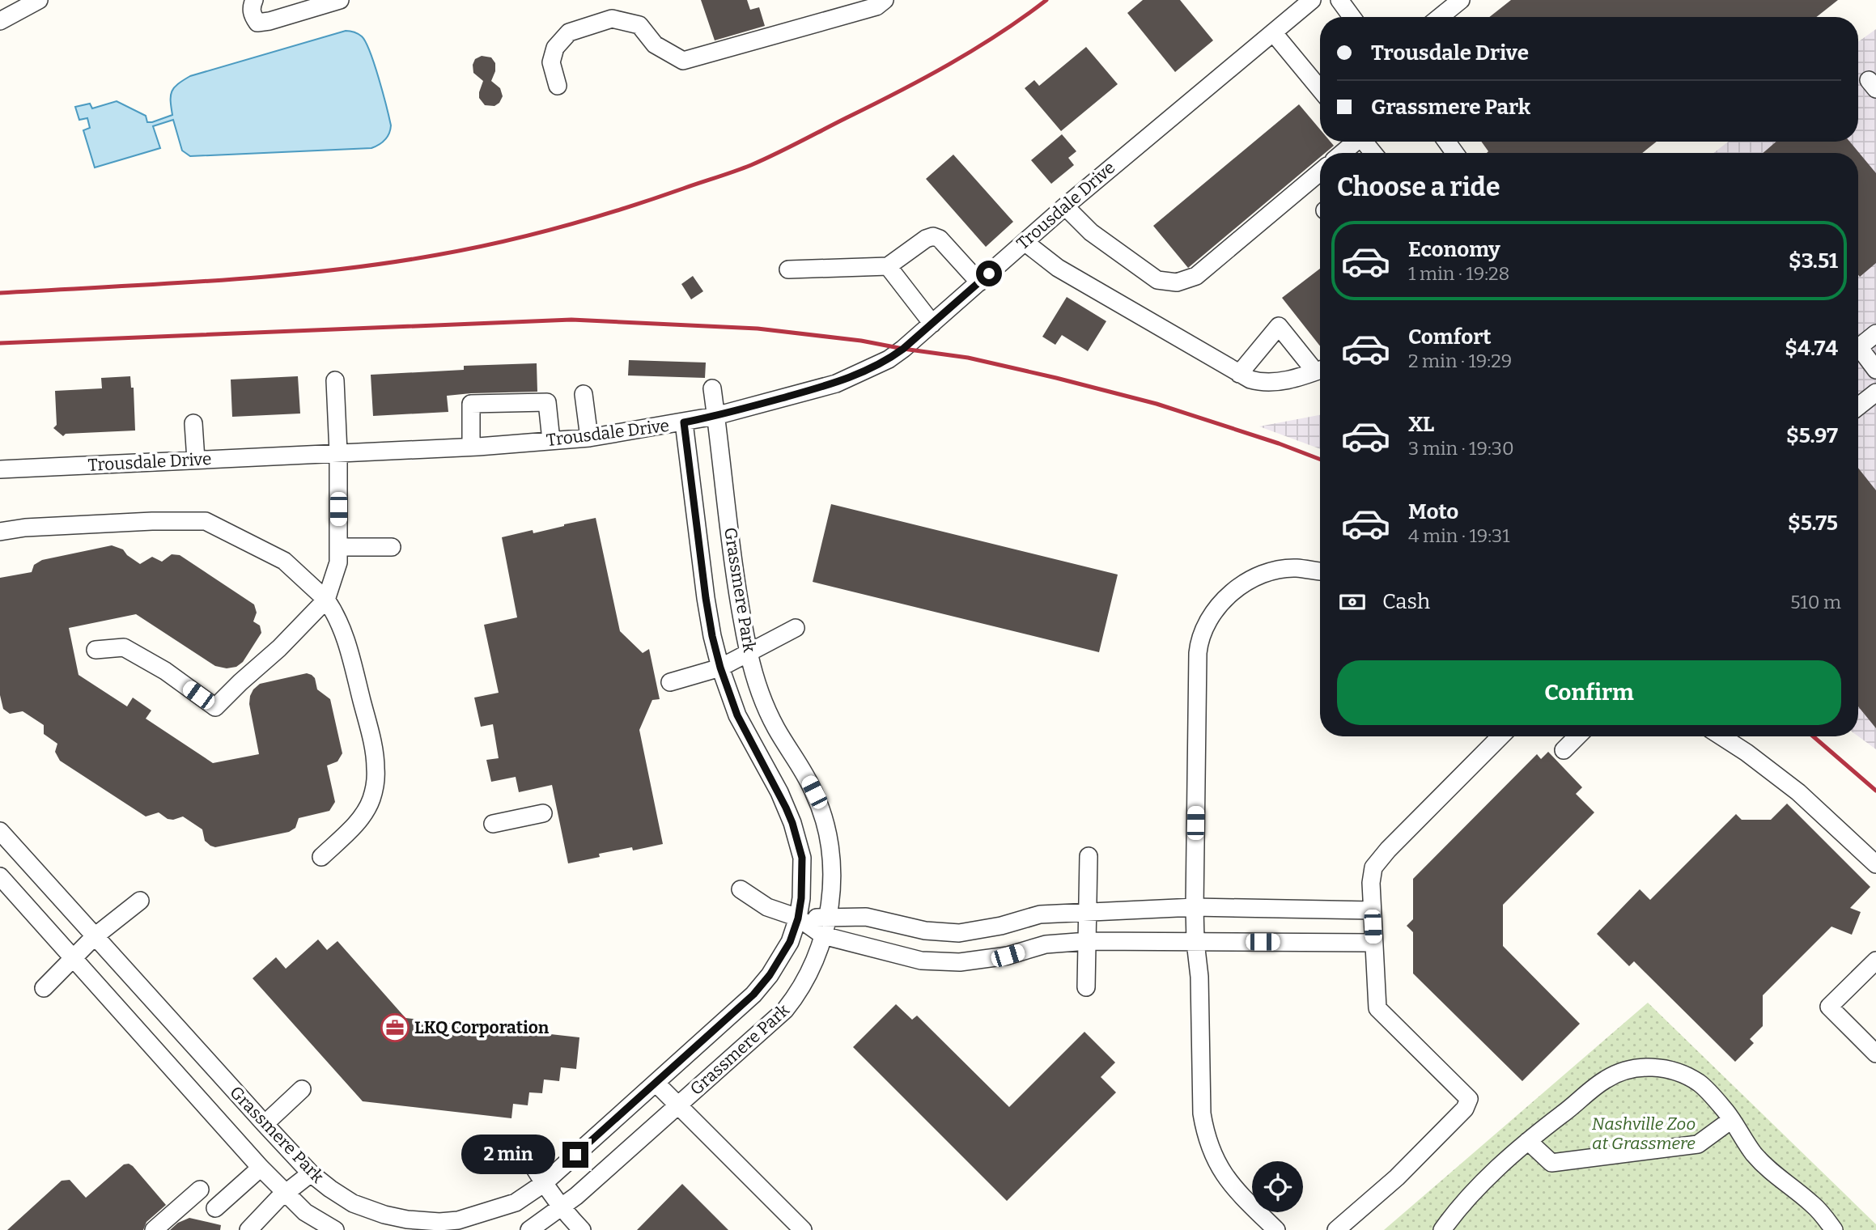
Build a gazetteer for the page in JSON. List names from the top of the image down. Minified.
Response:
{"streets":{"street":["Trousdale Drive","Grassmere Park"]},"crossings":[["Trousdale Drive","Grassmere Park"]],"parks":["Nashville Zoo at Grassmere"],"places":{"office":["LKQ Corporation"]},"page":{"banner":["Trousdale Drive","Grassmere Park"],"heading":"Choose a ride","list":[{"name":"Economy","note":"1 min · 19:28","value":"$3.51"},{"name":"Comfort","note":"2 min · 19:29","value":"$4.74"},{"name":"XL","note":"3 min · 19:30","value":"$5.97"},{"name":"Moto","note":"4 min · 19:31","value":"$5.75"}],"pay":["Cash","510 m"],"buttons":"Confirm","bubble":"2 min"}}
